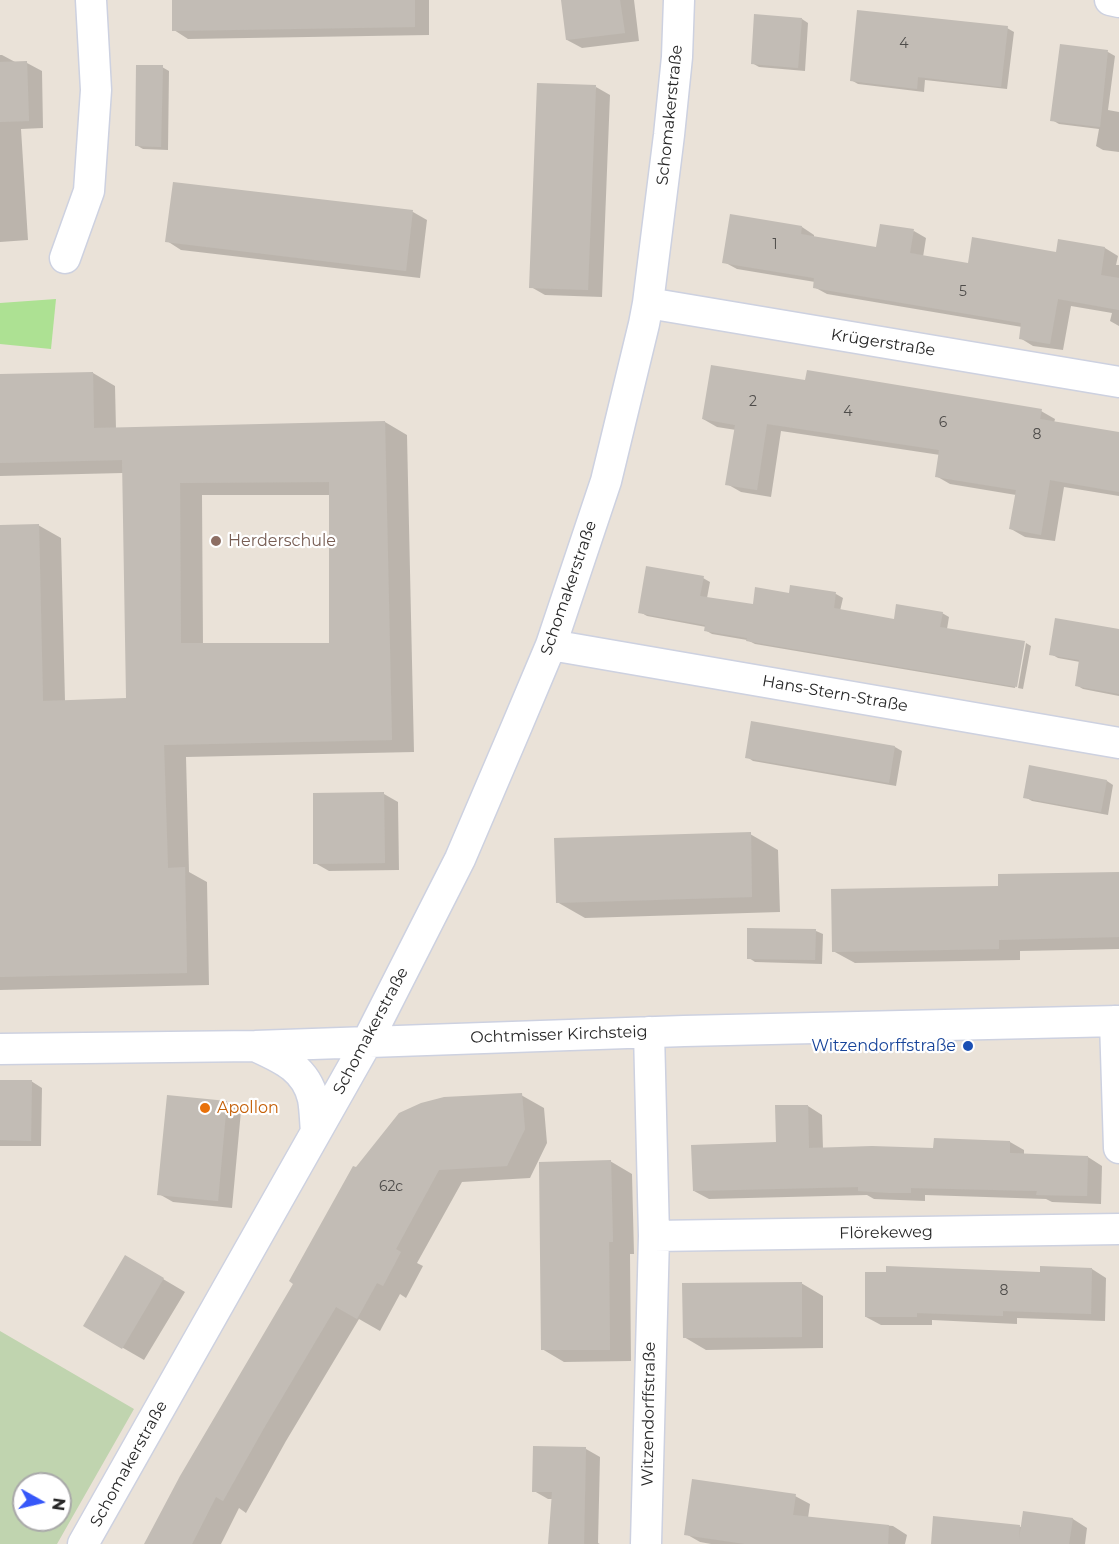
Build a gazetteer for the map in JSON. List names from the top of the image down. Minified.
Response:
{"streets":{"street":["Schomakerstraße","Krügerstraße","Hans-Stern-Straße","Ochtmisser Kirchsteig","Flörekeweg","Witzendorffstraße"]},"crossings":[["Schomakerstraße","Krügerstraße"],["Schomakerstraße","Hans-Stern-Straße"],["Schomakerstraße","Ochtmisser Kirchsteig"],["Ochtmisser Kirchsteig","Witzendorffstraße"],["Flörekeweg","Witzendorffstraße"]],"places":["Herderschule","Witzendorffstraße","Apollon"],"house_numbers":["4","1","5","2","4","6","8","62c","8"],"north":"right"}
